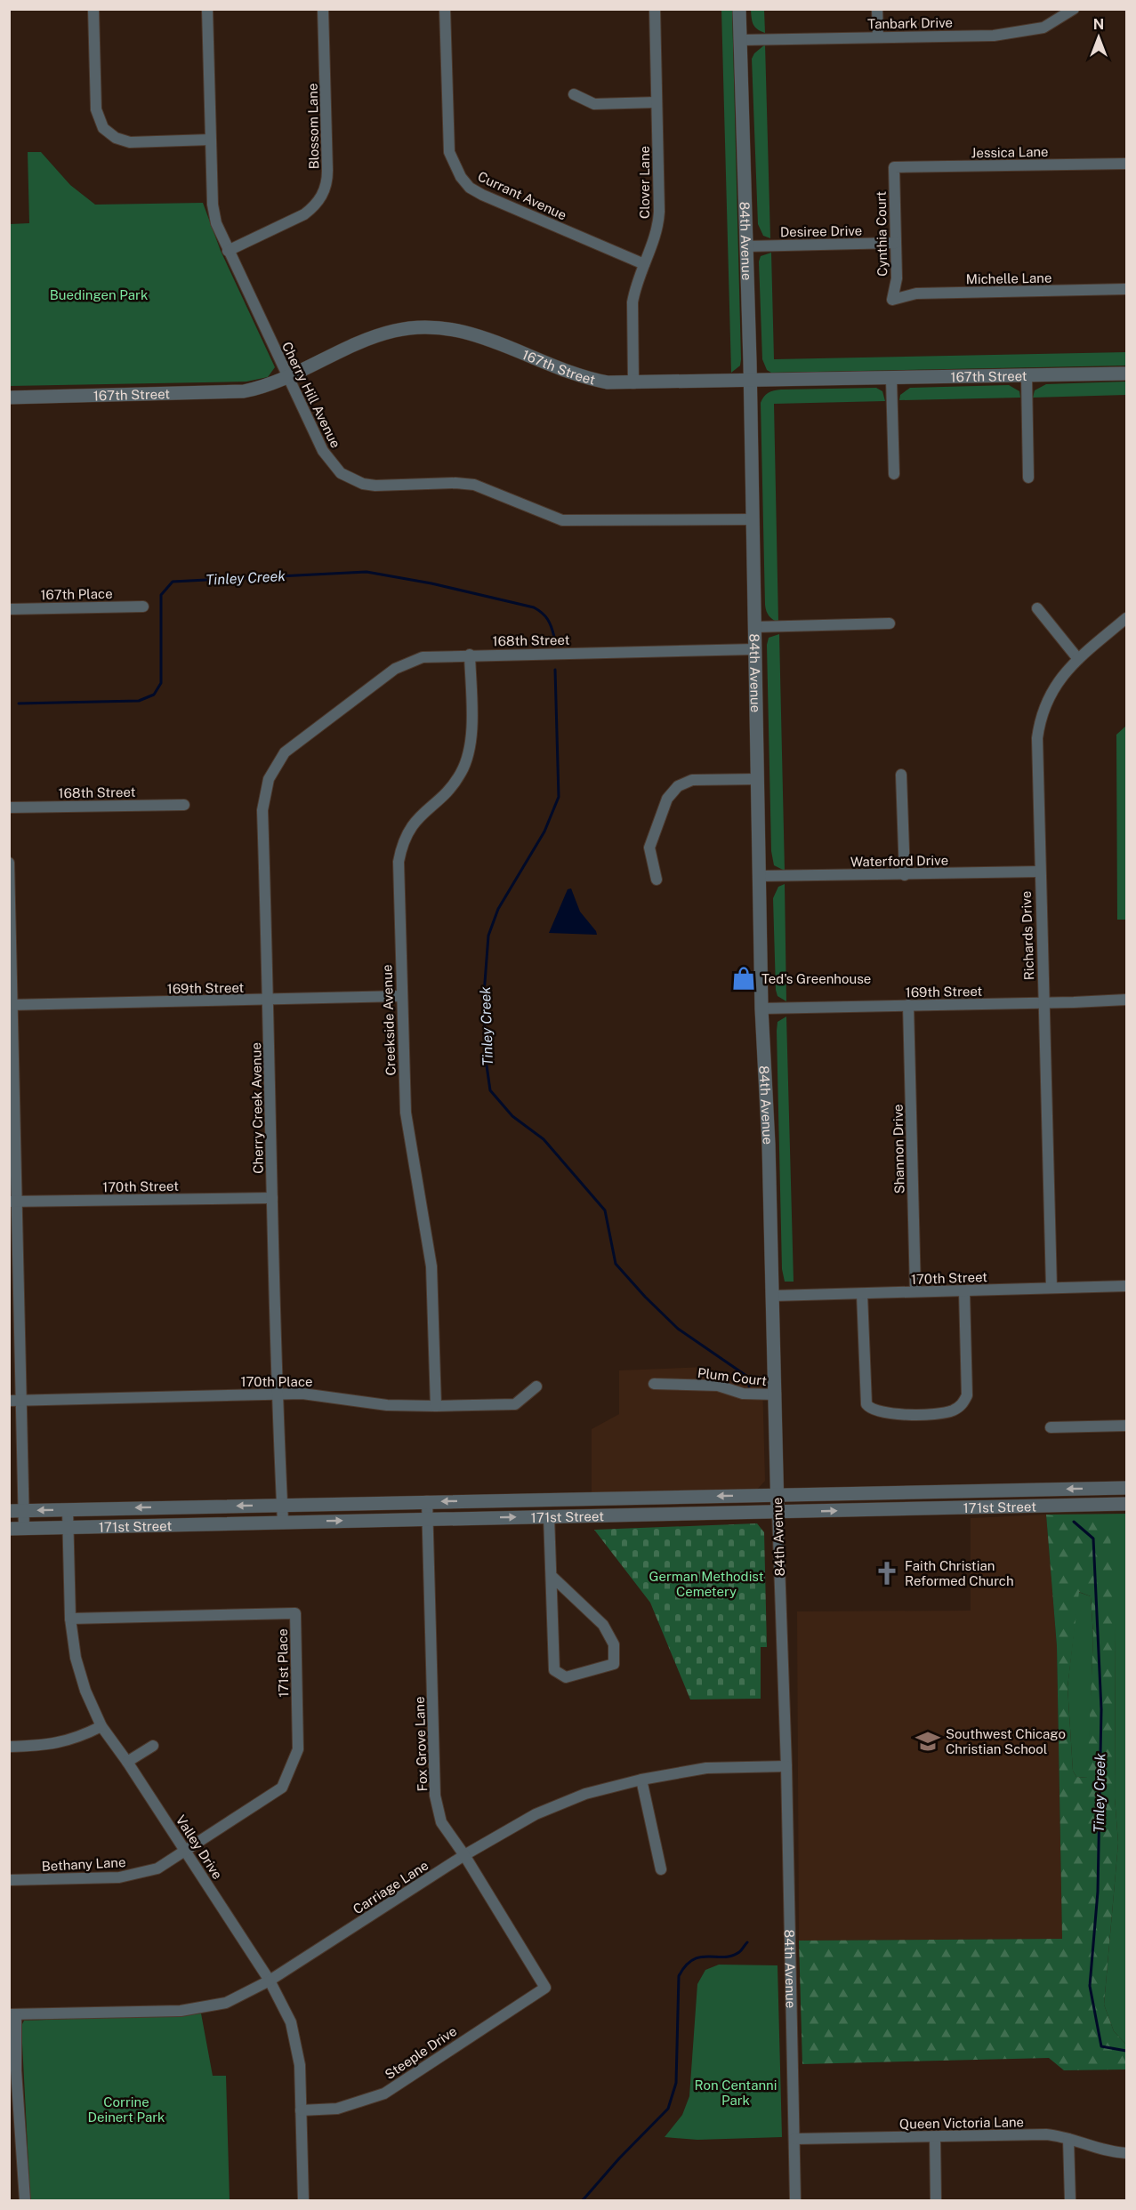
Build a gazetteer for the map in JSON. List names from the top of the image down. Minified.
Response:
{"streets":{"street":["Tanbark Drive","Blossom Lane","Jessica Lane","Clover Lane","Currant Avenue","Desiree Drive","Cynthia Court","84th Avenue","Michelle Lane","167th Street","Cherry Hill Avenue","167th Place","168th Street","Waterford Drive","Richards Drive","169th Street","Creekside Avenue","Cherry Creek Avenue","Shannon Drive","170th Street","Plum Court","170th Place","171st Street","171st Place","Fox Grove Lane","Valley Drive","Bethany Lane","Carriage Lane","Steeple Drive","Queen Victoria Lane"]},"crossings":[["Tanbark Drive","84th Avenue"],["Blossom Lane","Cherry Hill Avenue"],["Jessica Lane","Cynthia Court"],["Clover Lane","Currant Avenue"],["Clover Lane","167th Street"],["Desiree Drive","Cynthia Court"],["Desiree Drive","84th Avenue"],["Cynthia Court","Michelle Lane"],["84th Avenue","167th Street"],["84th Avenue","Cherry Hill Avenue"],["84th Avenue","168th Street"],["84th Avenue","Waterford Drive"],["84th Avenue","169th Street"],["84th Avenue","170th Street"],["84th Avenue","Plum Court"],["84th Avenue","171st Street"],["84th Avenue","Carriage Lane"],["84th Avenue","Queen Victoria Lane"],["167th Street","Cherry Hill Avenue"],["168th Street","Creekside Avenue"],["168th Street","Cherry Creek Avenue"],["Waterford Drive","Richards Drive"],["Richards Drive","169th Street"],["Richards Drive","170th Street"],["169th Street","Creekside Avenue"],["169th Street","Cherry Creek Avenue"],["169th Street","Shannon Drive"],["Creekside Avenue","170th Place"],["Cherry Creek Avenue","170th Street"],["Cherry Creek Avenue","170th Place"],["Cherry Creek Avenue","171st Street"],["Shannon Drive","170th Street"],["171st Street","Fox Grove Lane"],["171st Street","Valley Drive"],["171st Place","Valley Drive"],["171st Place","Bethany Lane"],["Fox Grove Lane","Carriage Lane"],["Fox Grove Lane","Steeple Drive"],["Valley Drive","Bethany Lane"],["Valley Drive","Carriage Lane"],["Valley Drive","Steeple Drive"]],"water":["Tinley Creek"],"parks":["Buedingen Park","German Methodist Cemetery","Ron Centanni Park","Corrine Deinert Park"],"places":{"shop":["Ted's Greenhouse"],"church":["Faith Christian Reformed Church"],"school or university":["Southwest Chicago Christian School"]},"north":"top"}
